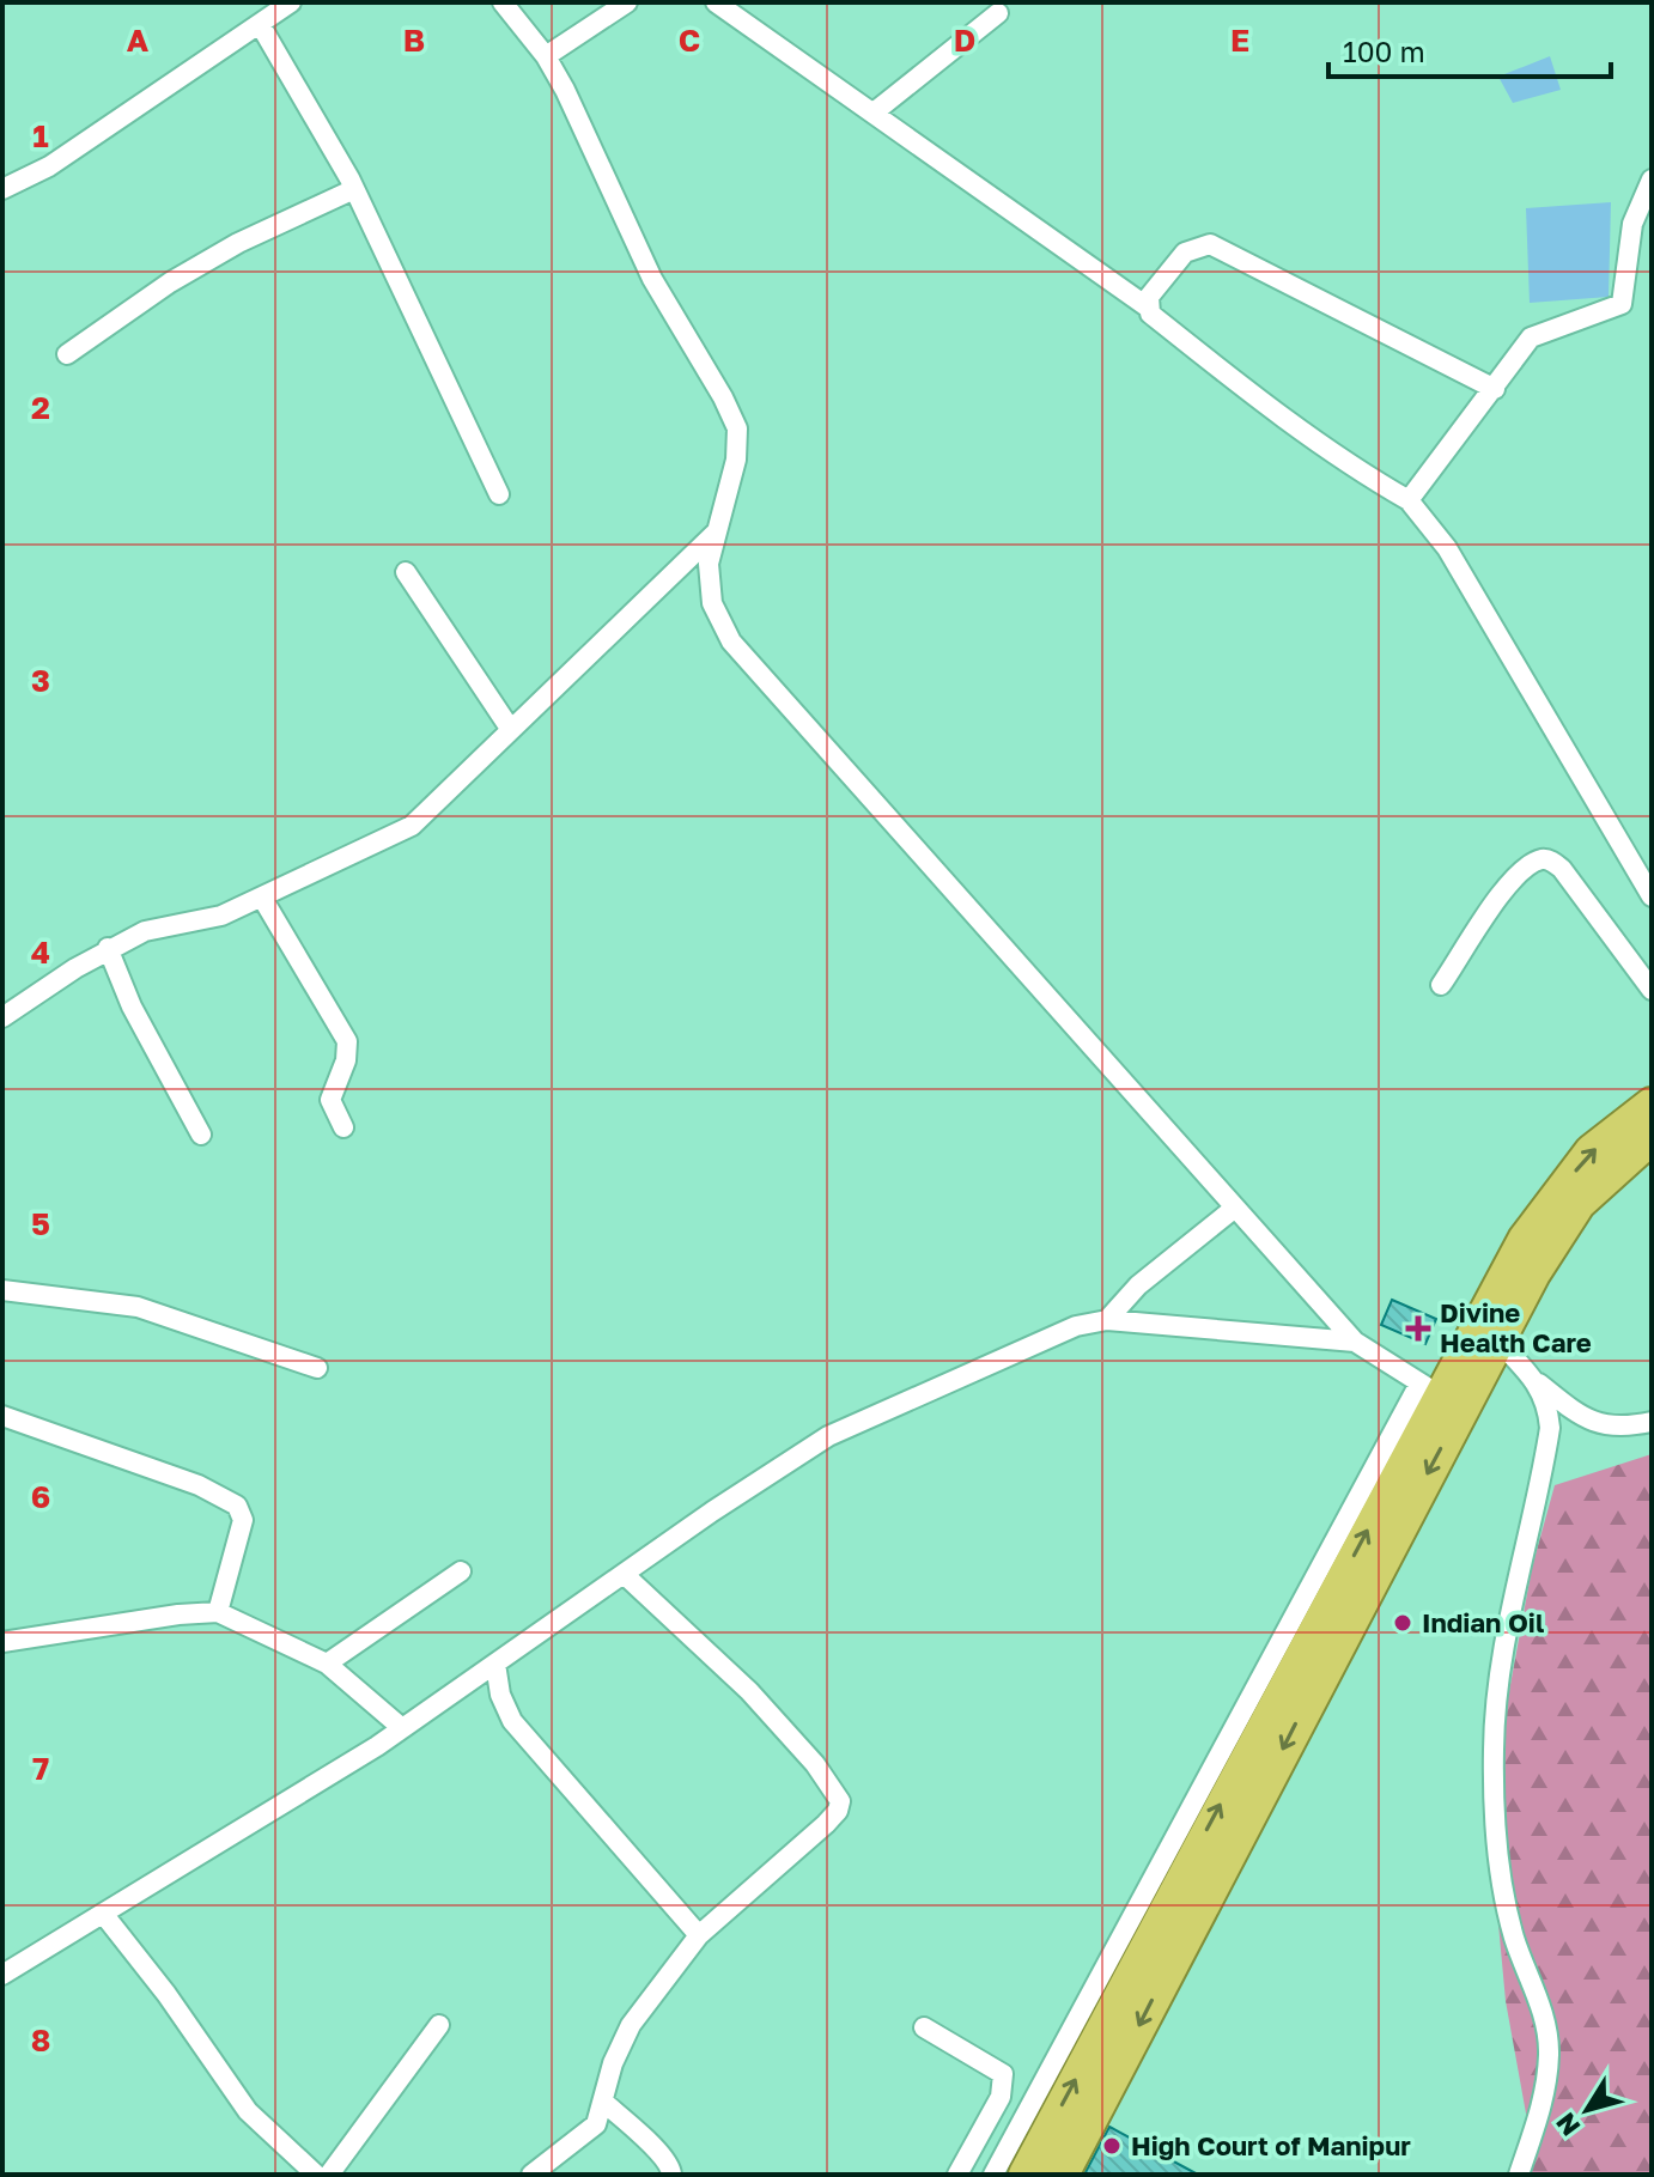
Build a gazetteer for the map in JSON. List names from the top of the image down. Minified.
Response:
{"places":{"health":["Divine Health Care"],"other":["Indian Oil","High Court of Manipur"]},"scale_bar":"100 m","north":"bottom left","grid":{"columns":["A","B","C","D","E"],"rows":["1","2","3","4","5","6","7","8"]}}
